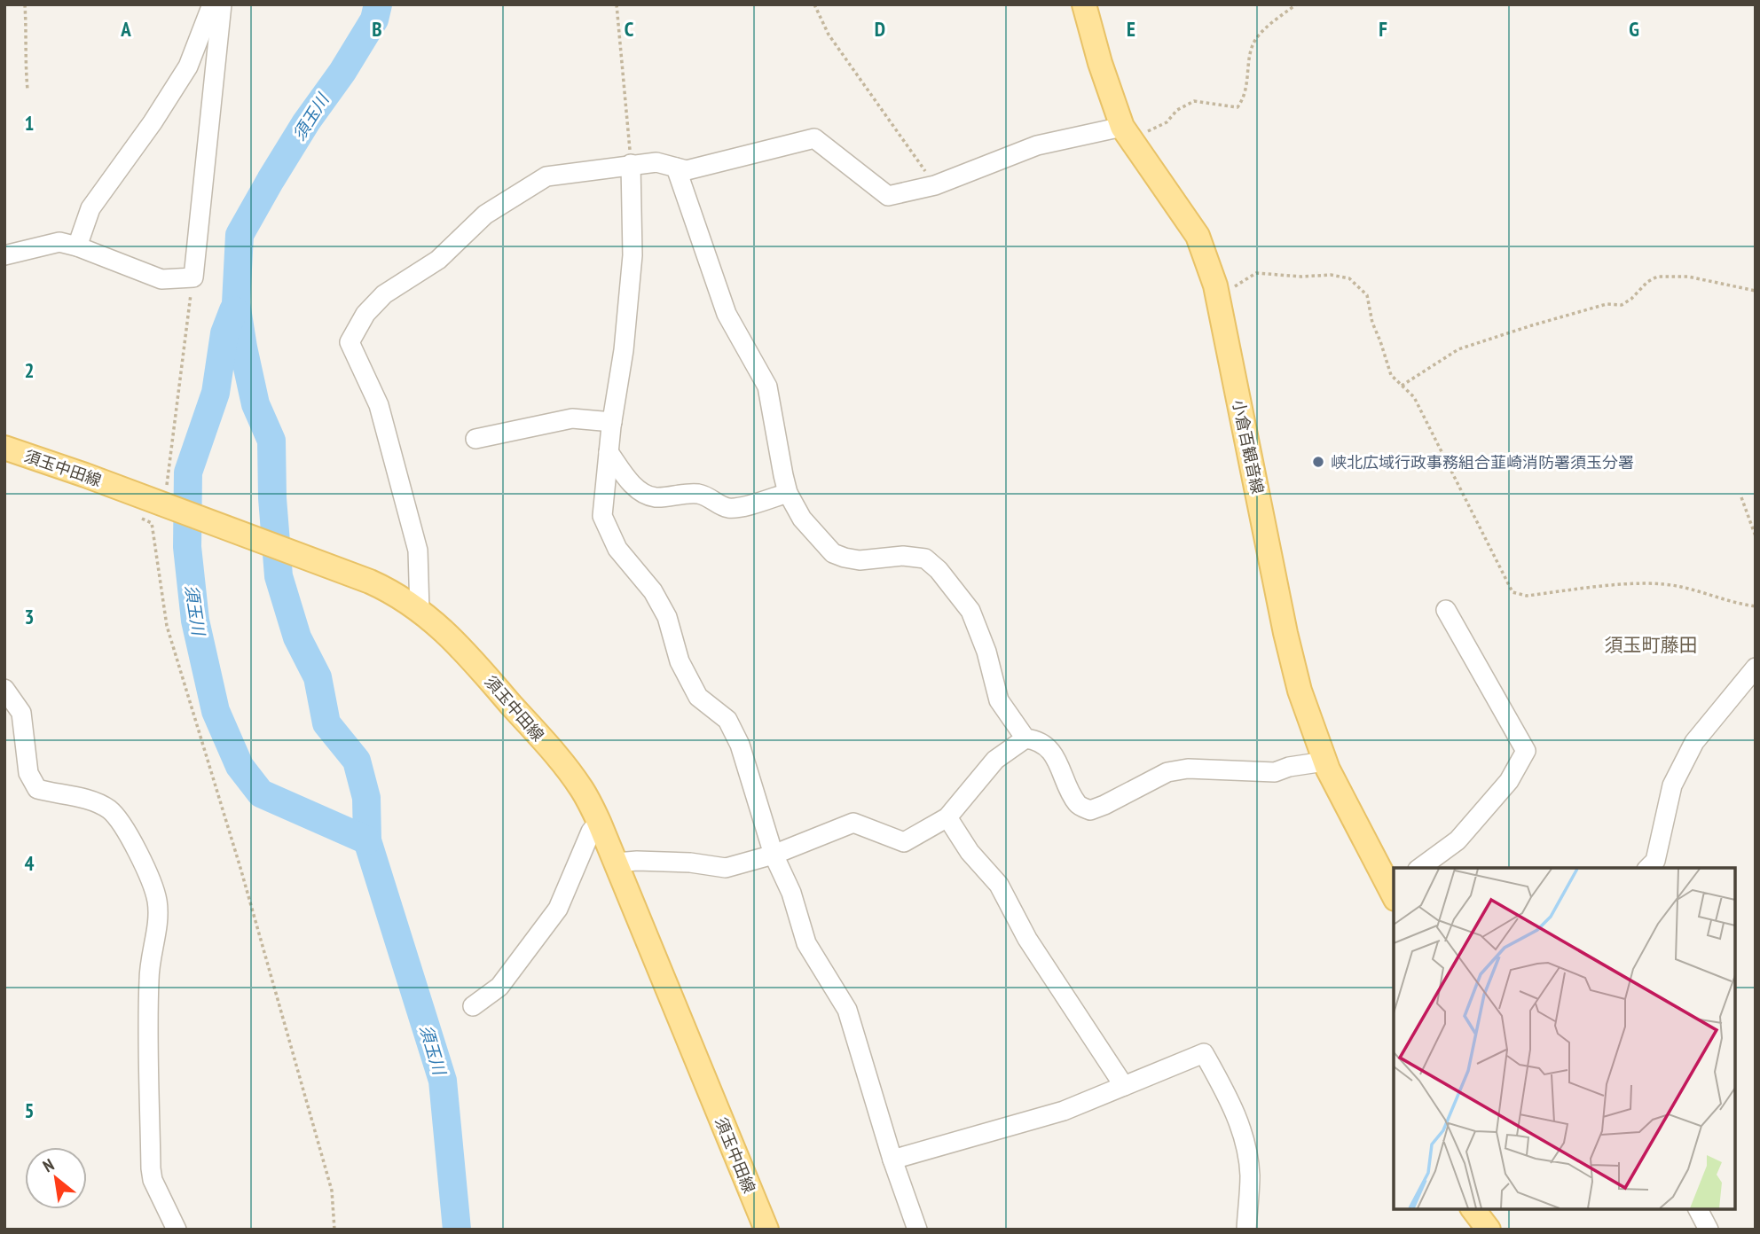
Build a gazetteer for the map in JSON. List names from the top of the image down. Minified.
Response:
{"streets":{"main road":["小倉百観音線","須玉中田線"]},"districts":["須玉町藤田"],"water":["須玉川"],"places":["峡北広域行政事務組合韮崎消防署須玉分署"],"north":"top left","grid":{"columns":["A","B","C","D","E","F","G"],"rows":["1","2","3","4","5"]}}
